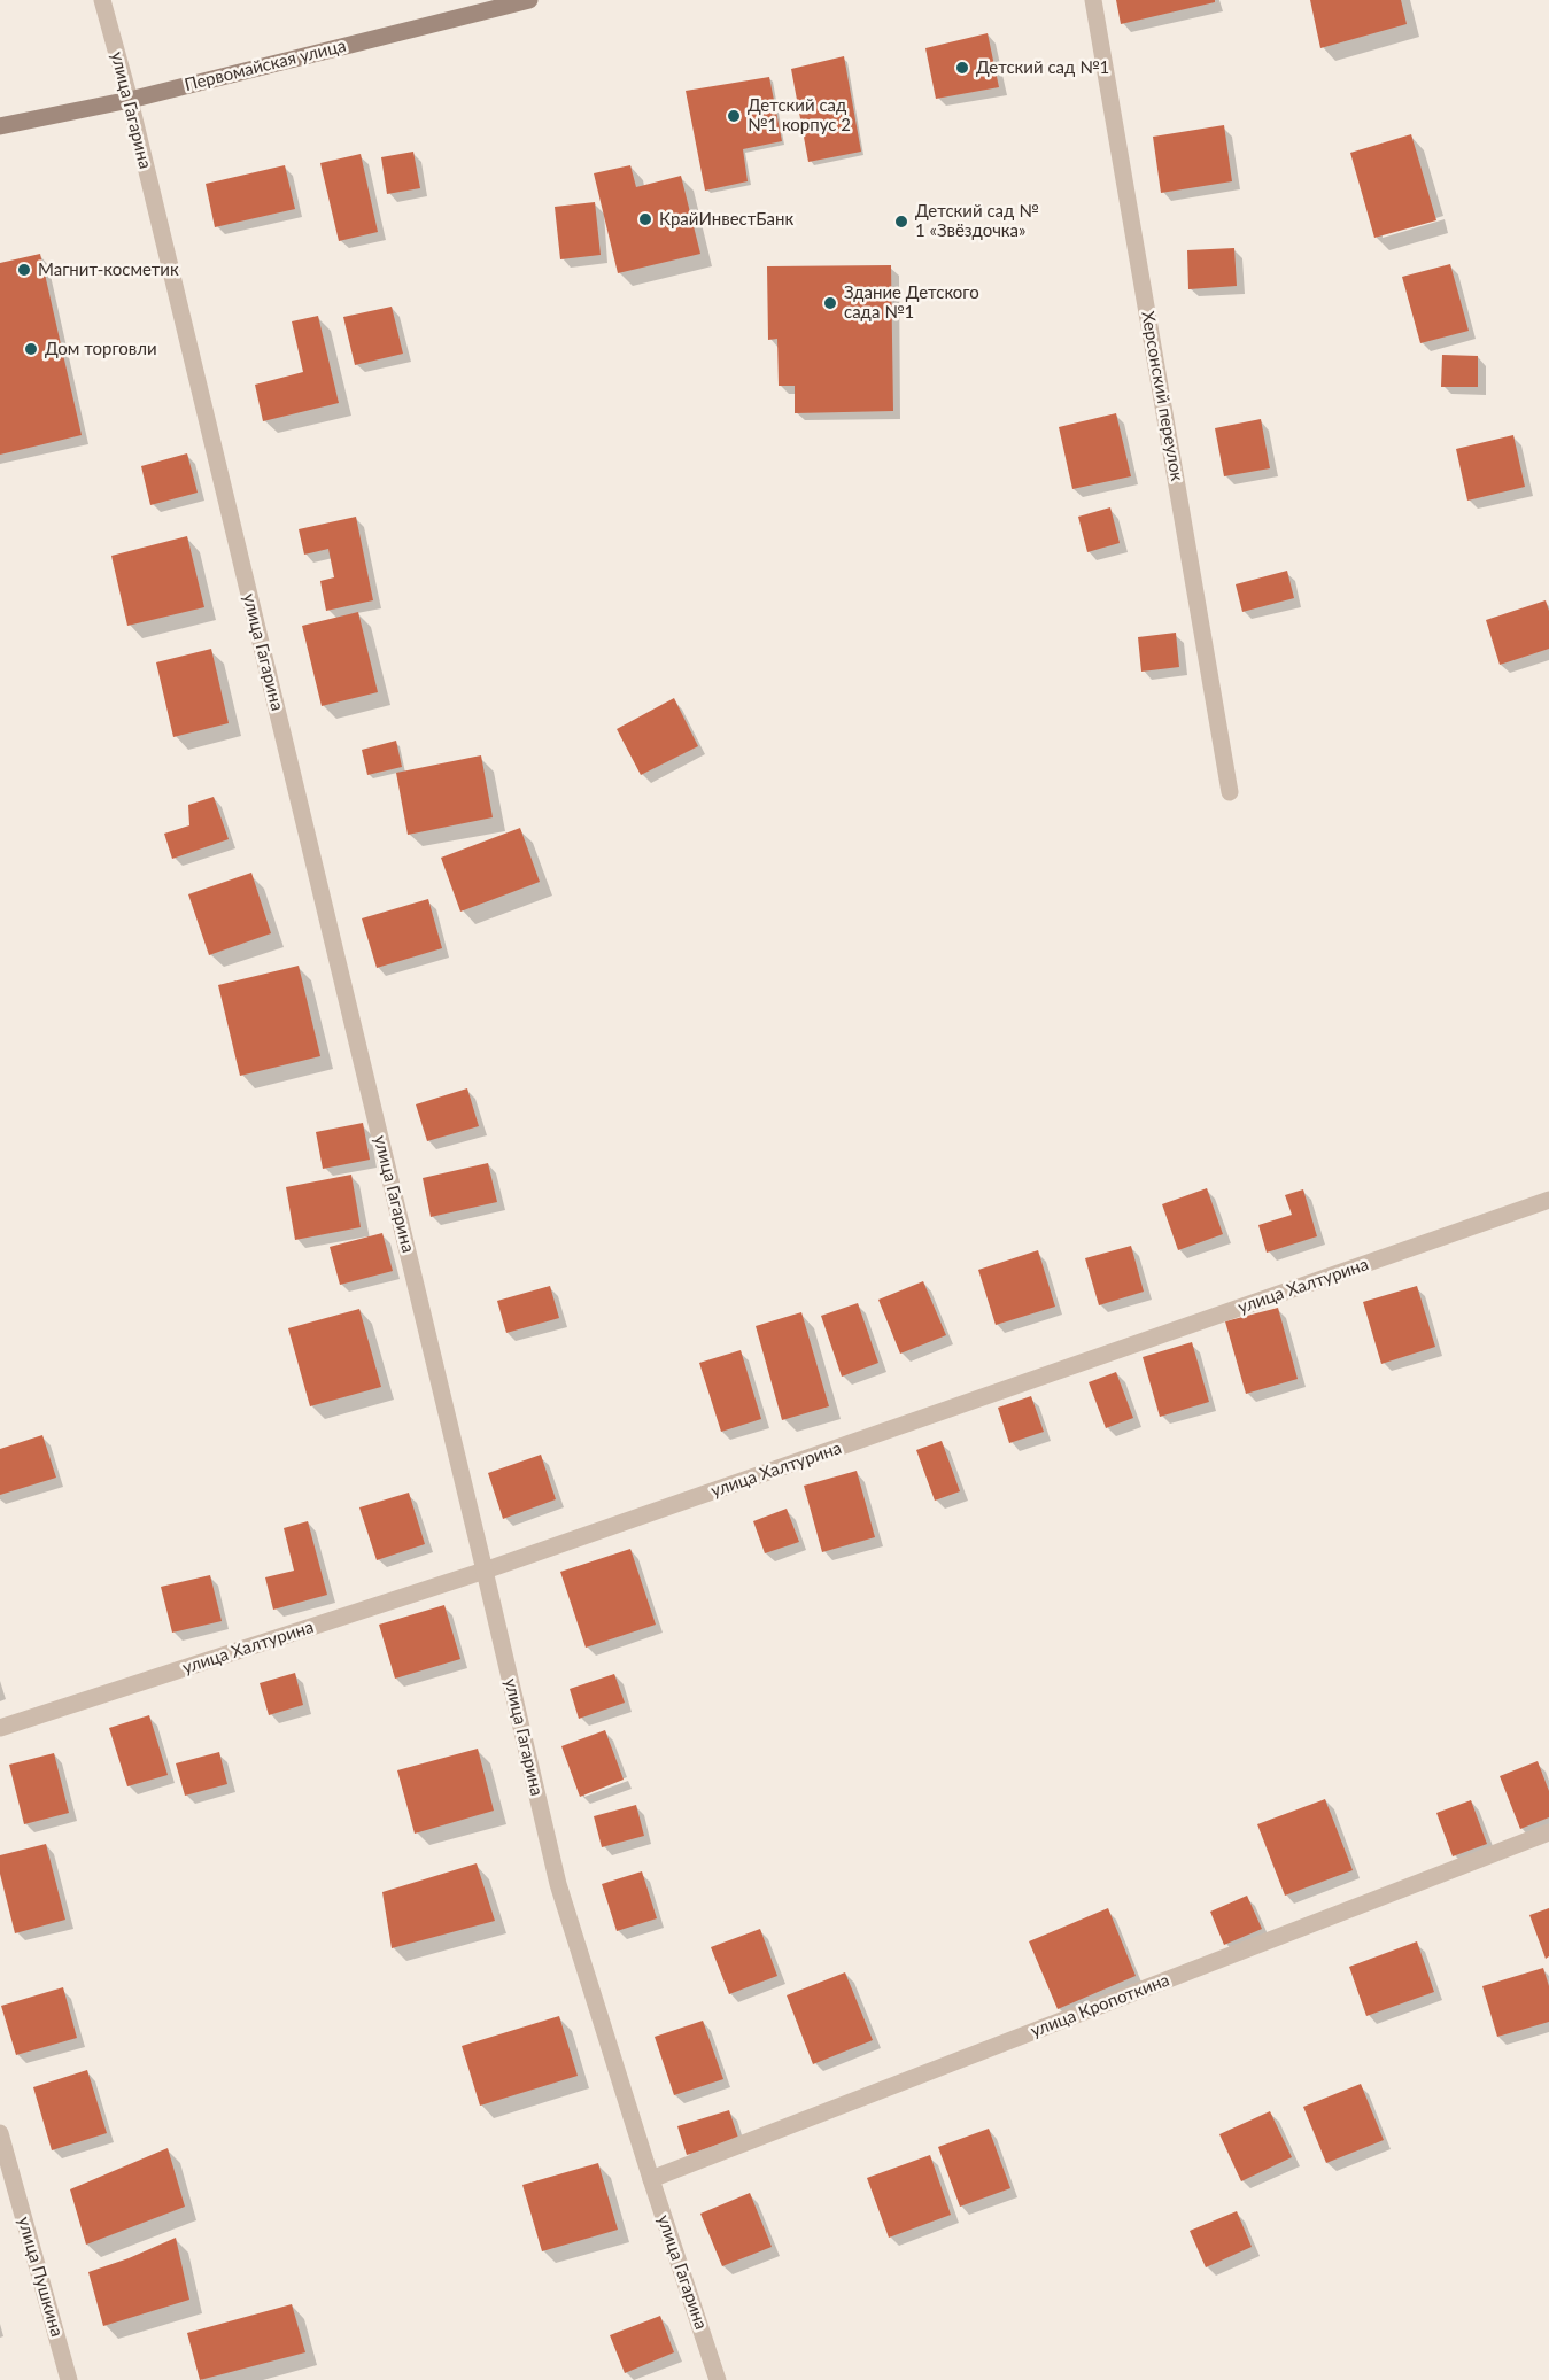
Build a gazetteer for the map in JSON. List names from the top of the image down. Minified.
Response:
{"streets":{"main road":["Первомайская улица"],"street":["улица Гагарина","Херсонский переулок","улица Халтурина","улица Кропоткина","улица Пушкина"]},"crossings":[["Первомайская улица","улица Гагарина"],["улица Гагарина","улица Халтурина"],["улица Гагарина","улица Кропоткина"]],"places":["Детский сад №1","Детский сад №1 корпус 2","КрайИнвестБанк","Детский сад № 1 «Звёздочка»","Магнит-косметик","Здание Детского сада №1","Дом торговли"]}
